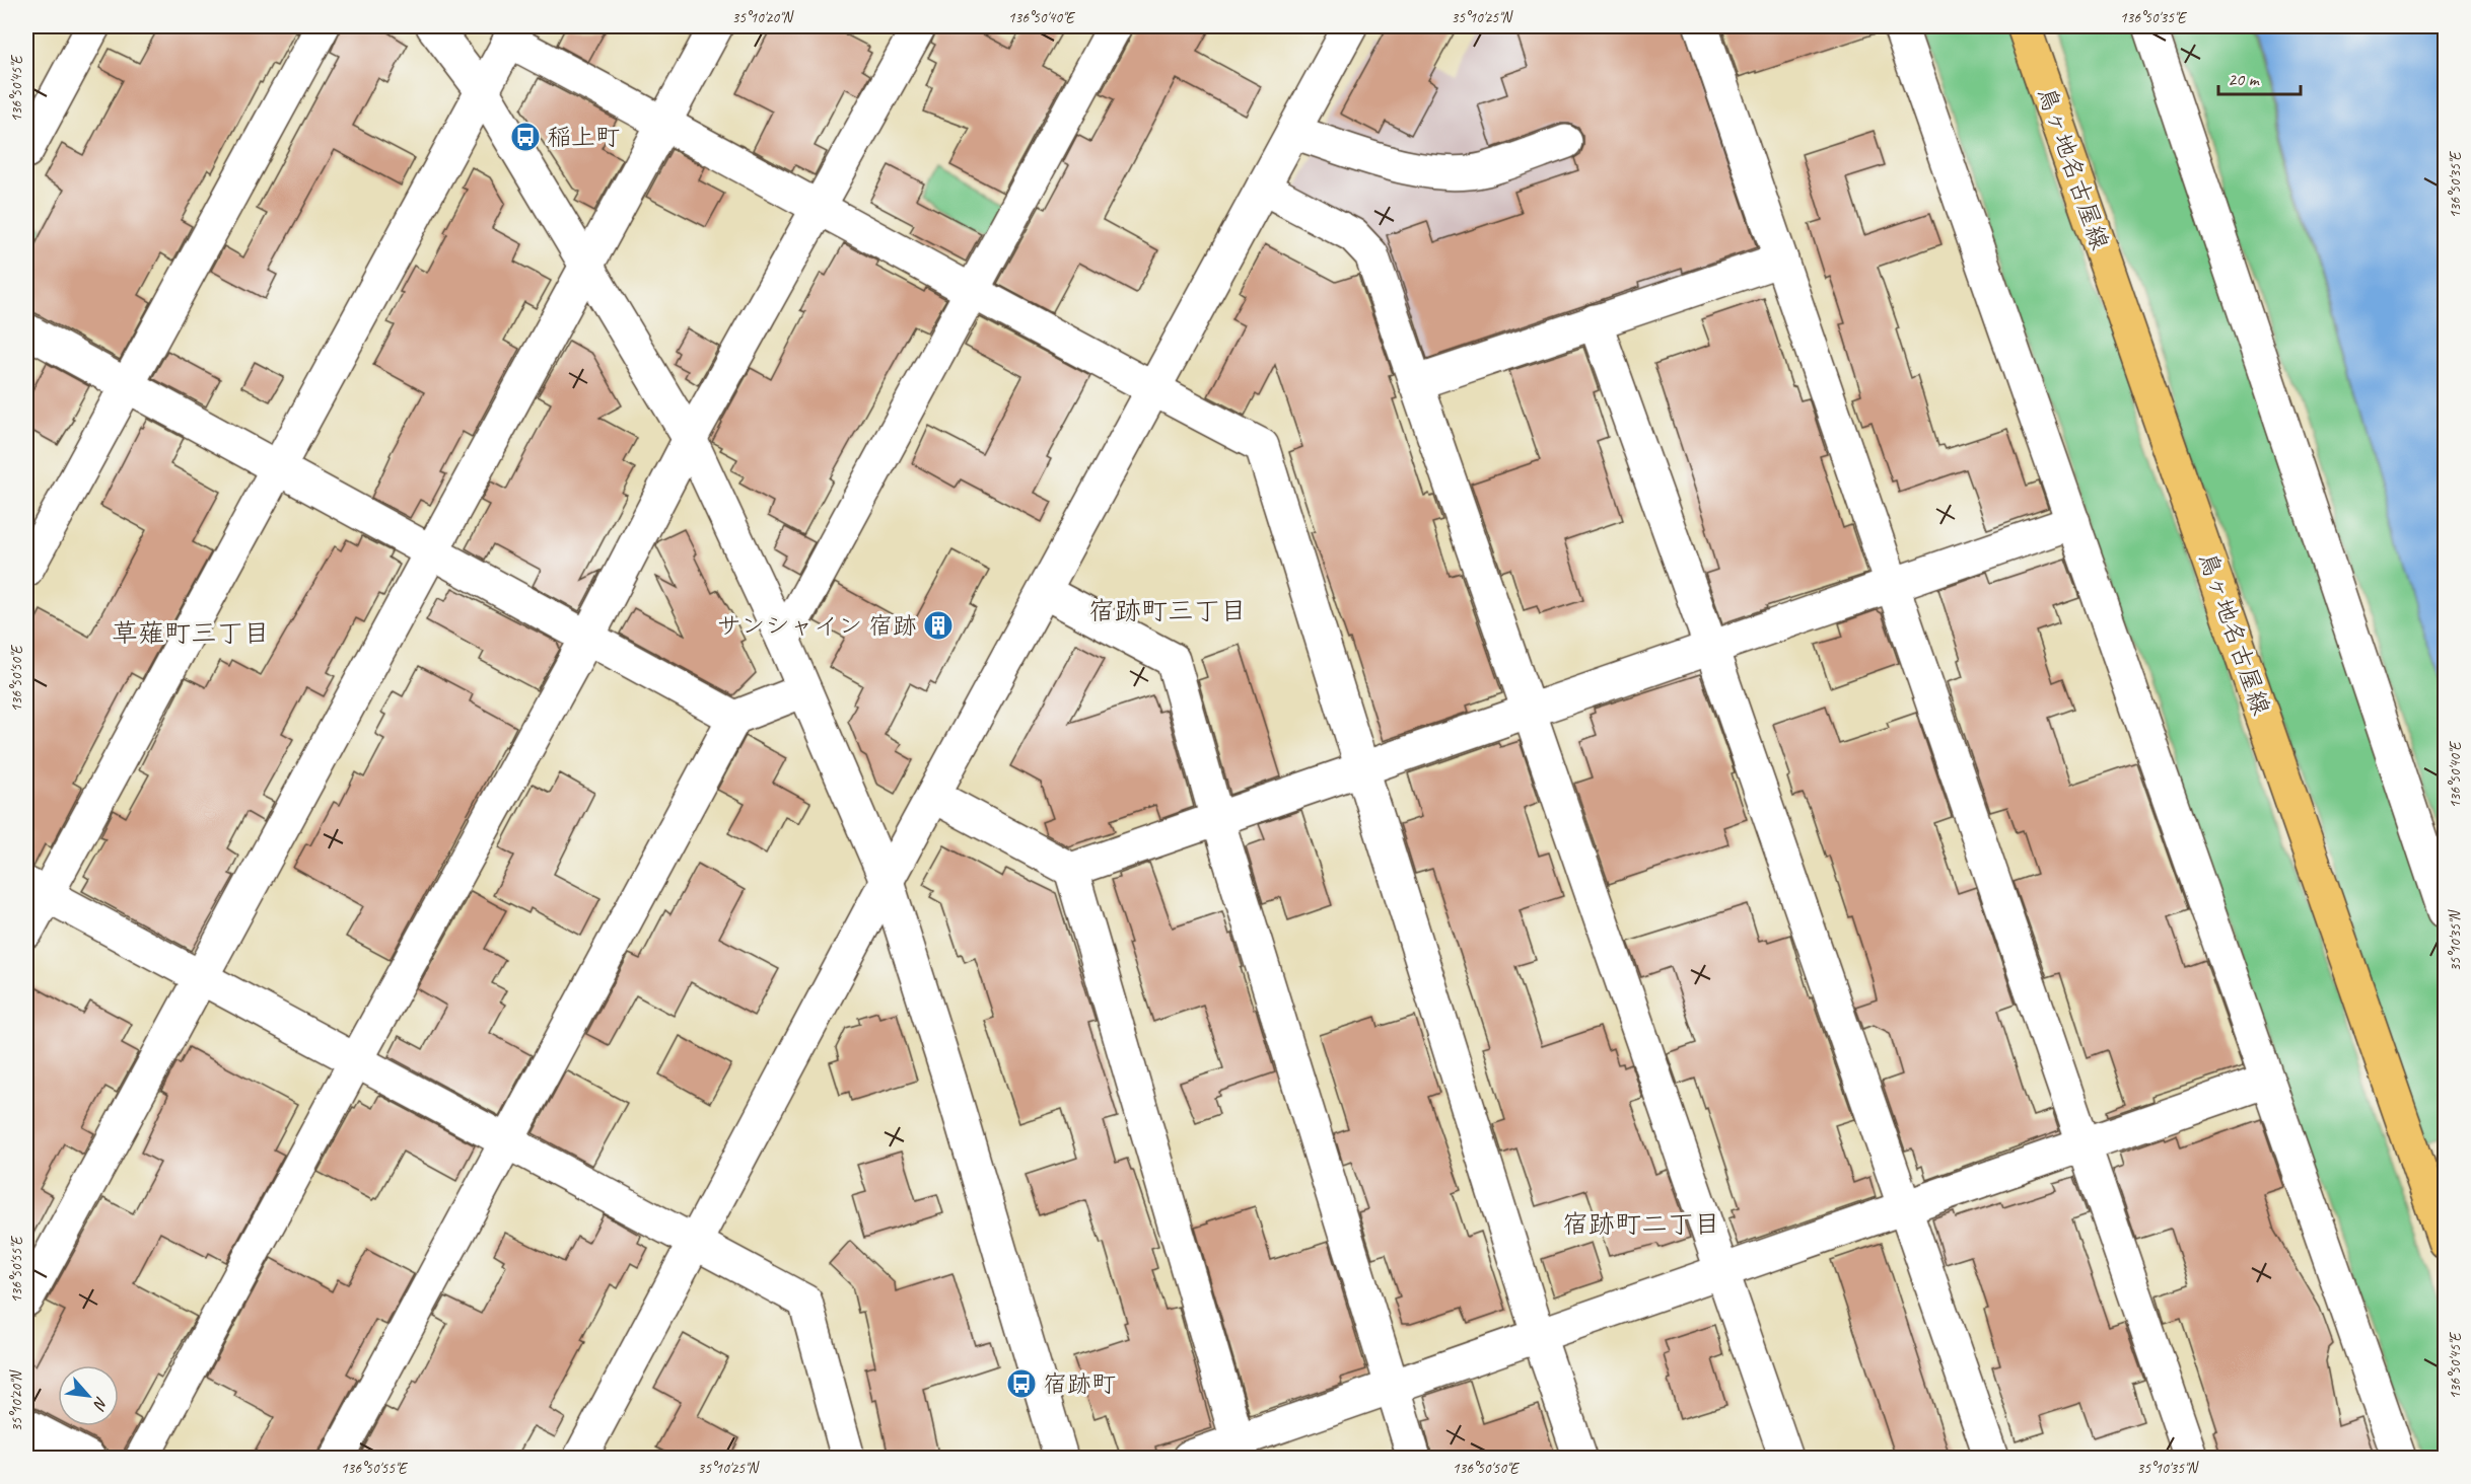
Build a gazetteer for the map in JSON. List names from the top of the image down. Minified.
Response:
{"streets":{"main road":["鳥ヶ地名古屋線"]},"districts":["宿跡町三丁目","草薙町三丁目","宿跡町二丁目"],"places":{"bus stop":["稲上町","宿跡町"],"building":["サンシャイン 宿跡"]},"scale_bar":"20 m","north":"bottom right","coordinates":["35°10'20\"N","136°50'40\"E","35°10'25\"N","136°50'35\"E","136°50'45\"E","136°50'50\"E","35°10'35\"N","136°50'55\"E"]}
